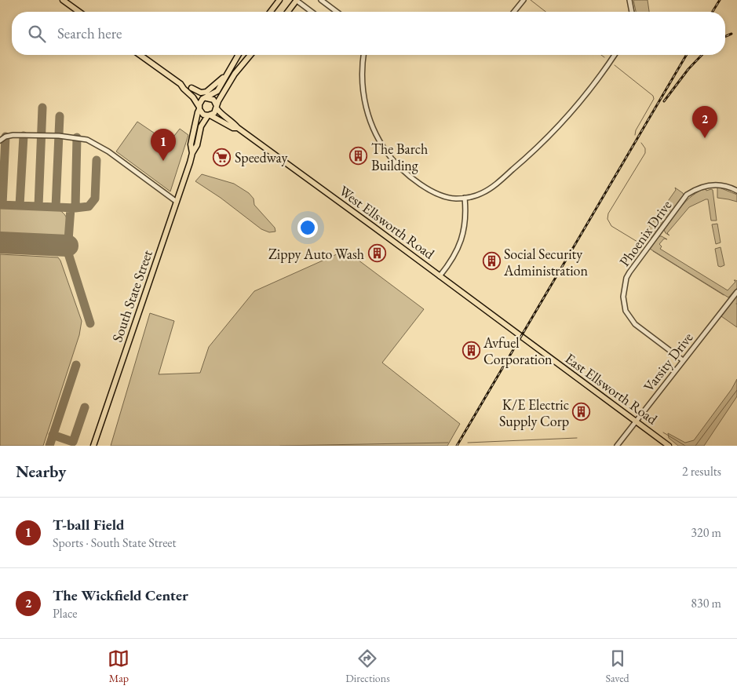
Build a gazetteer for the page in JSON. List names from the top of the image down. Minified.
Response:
{"streets":{"main road":["West Ellsworth Road","South State Street","East Ellsworth Road"],"street":["Phoenix Drive","Varsity Drive"]},"crossings":[["West Ellsworth Road","South State Street"],["West Ellsworth Road","East Ellsworth Road"],["Phoenix Drive","Varsity Drive"],["Varsity Drive","East Ellsworth Road"]],"places":{"building":["The Barch Building","Zippy Auto Wash","Social Security Administration","Avfuel Corporation","K/E Electric Supply Corp"],"supermarket":["Speedway"]},"page":{"search":"Search here","pins":["2","1"],"heading":["Nearby","2 results"],"list":[{"mark":"1","name":"T-ball Field","note":"Sports · South State Street","value":"320 m"},{"mark":"2","name":"The Wickfield Center","note":"Place","value":"830 m"}],"nav":["Map","Directions","Saved"]}}
